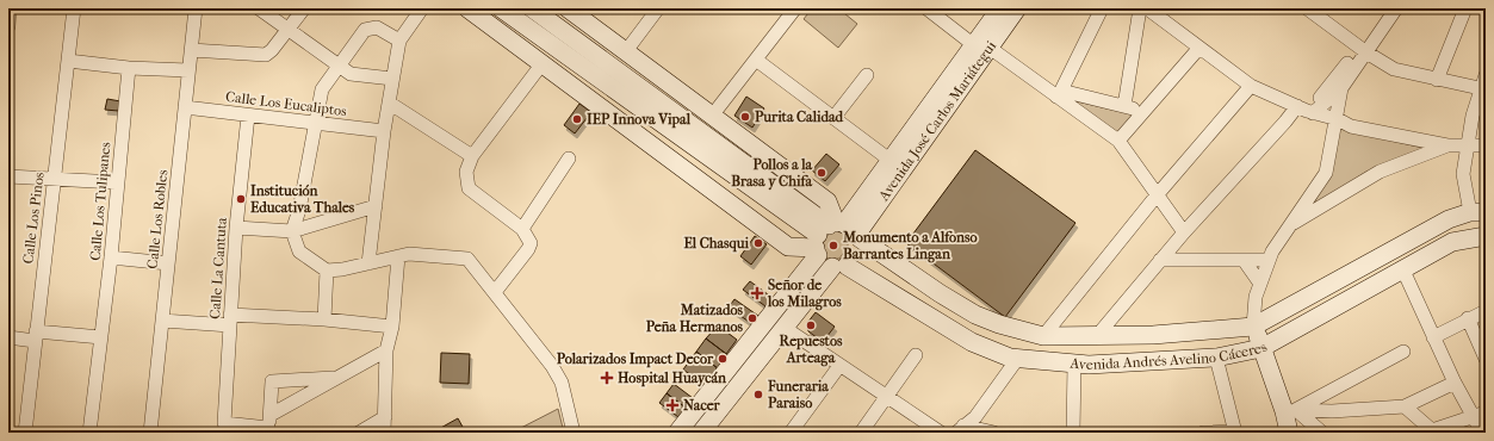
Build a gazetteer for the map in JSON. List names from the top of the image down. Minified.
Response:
{"streets":{"street":["Calle Los Eucaliptos","Avenida José Carlos Mariátegui","Calle Los Tulipanes","Calle Los Pinos","Calle Los Robles","Calle La Cantuta","Avenida Andrés Avelino Cáceres"]},"crossings":[["Calle Los Eucaliptos","Calle Los Robles"],["Calle Los Eucaliptos","Calle La Cantuta"],["Avenida José Carlos Mariátegui","Avenida Andrés Avelino Cáceres"]],"places":{"other":["Purita Calidad","IEP Innova Vipal","Pollos a la Brasa y Chifa","Institución Educativa Thales","El Chasqui","Monumento a Alfonso Barrantes Lingan","Matizados Peña Hermanos","Repuestos Arteaga","Polarizados Impact Decor","Funeraria Paraiso"],"health":["Señor de los Milagros","Hospital Huaycán","Nacer"]}}
